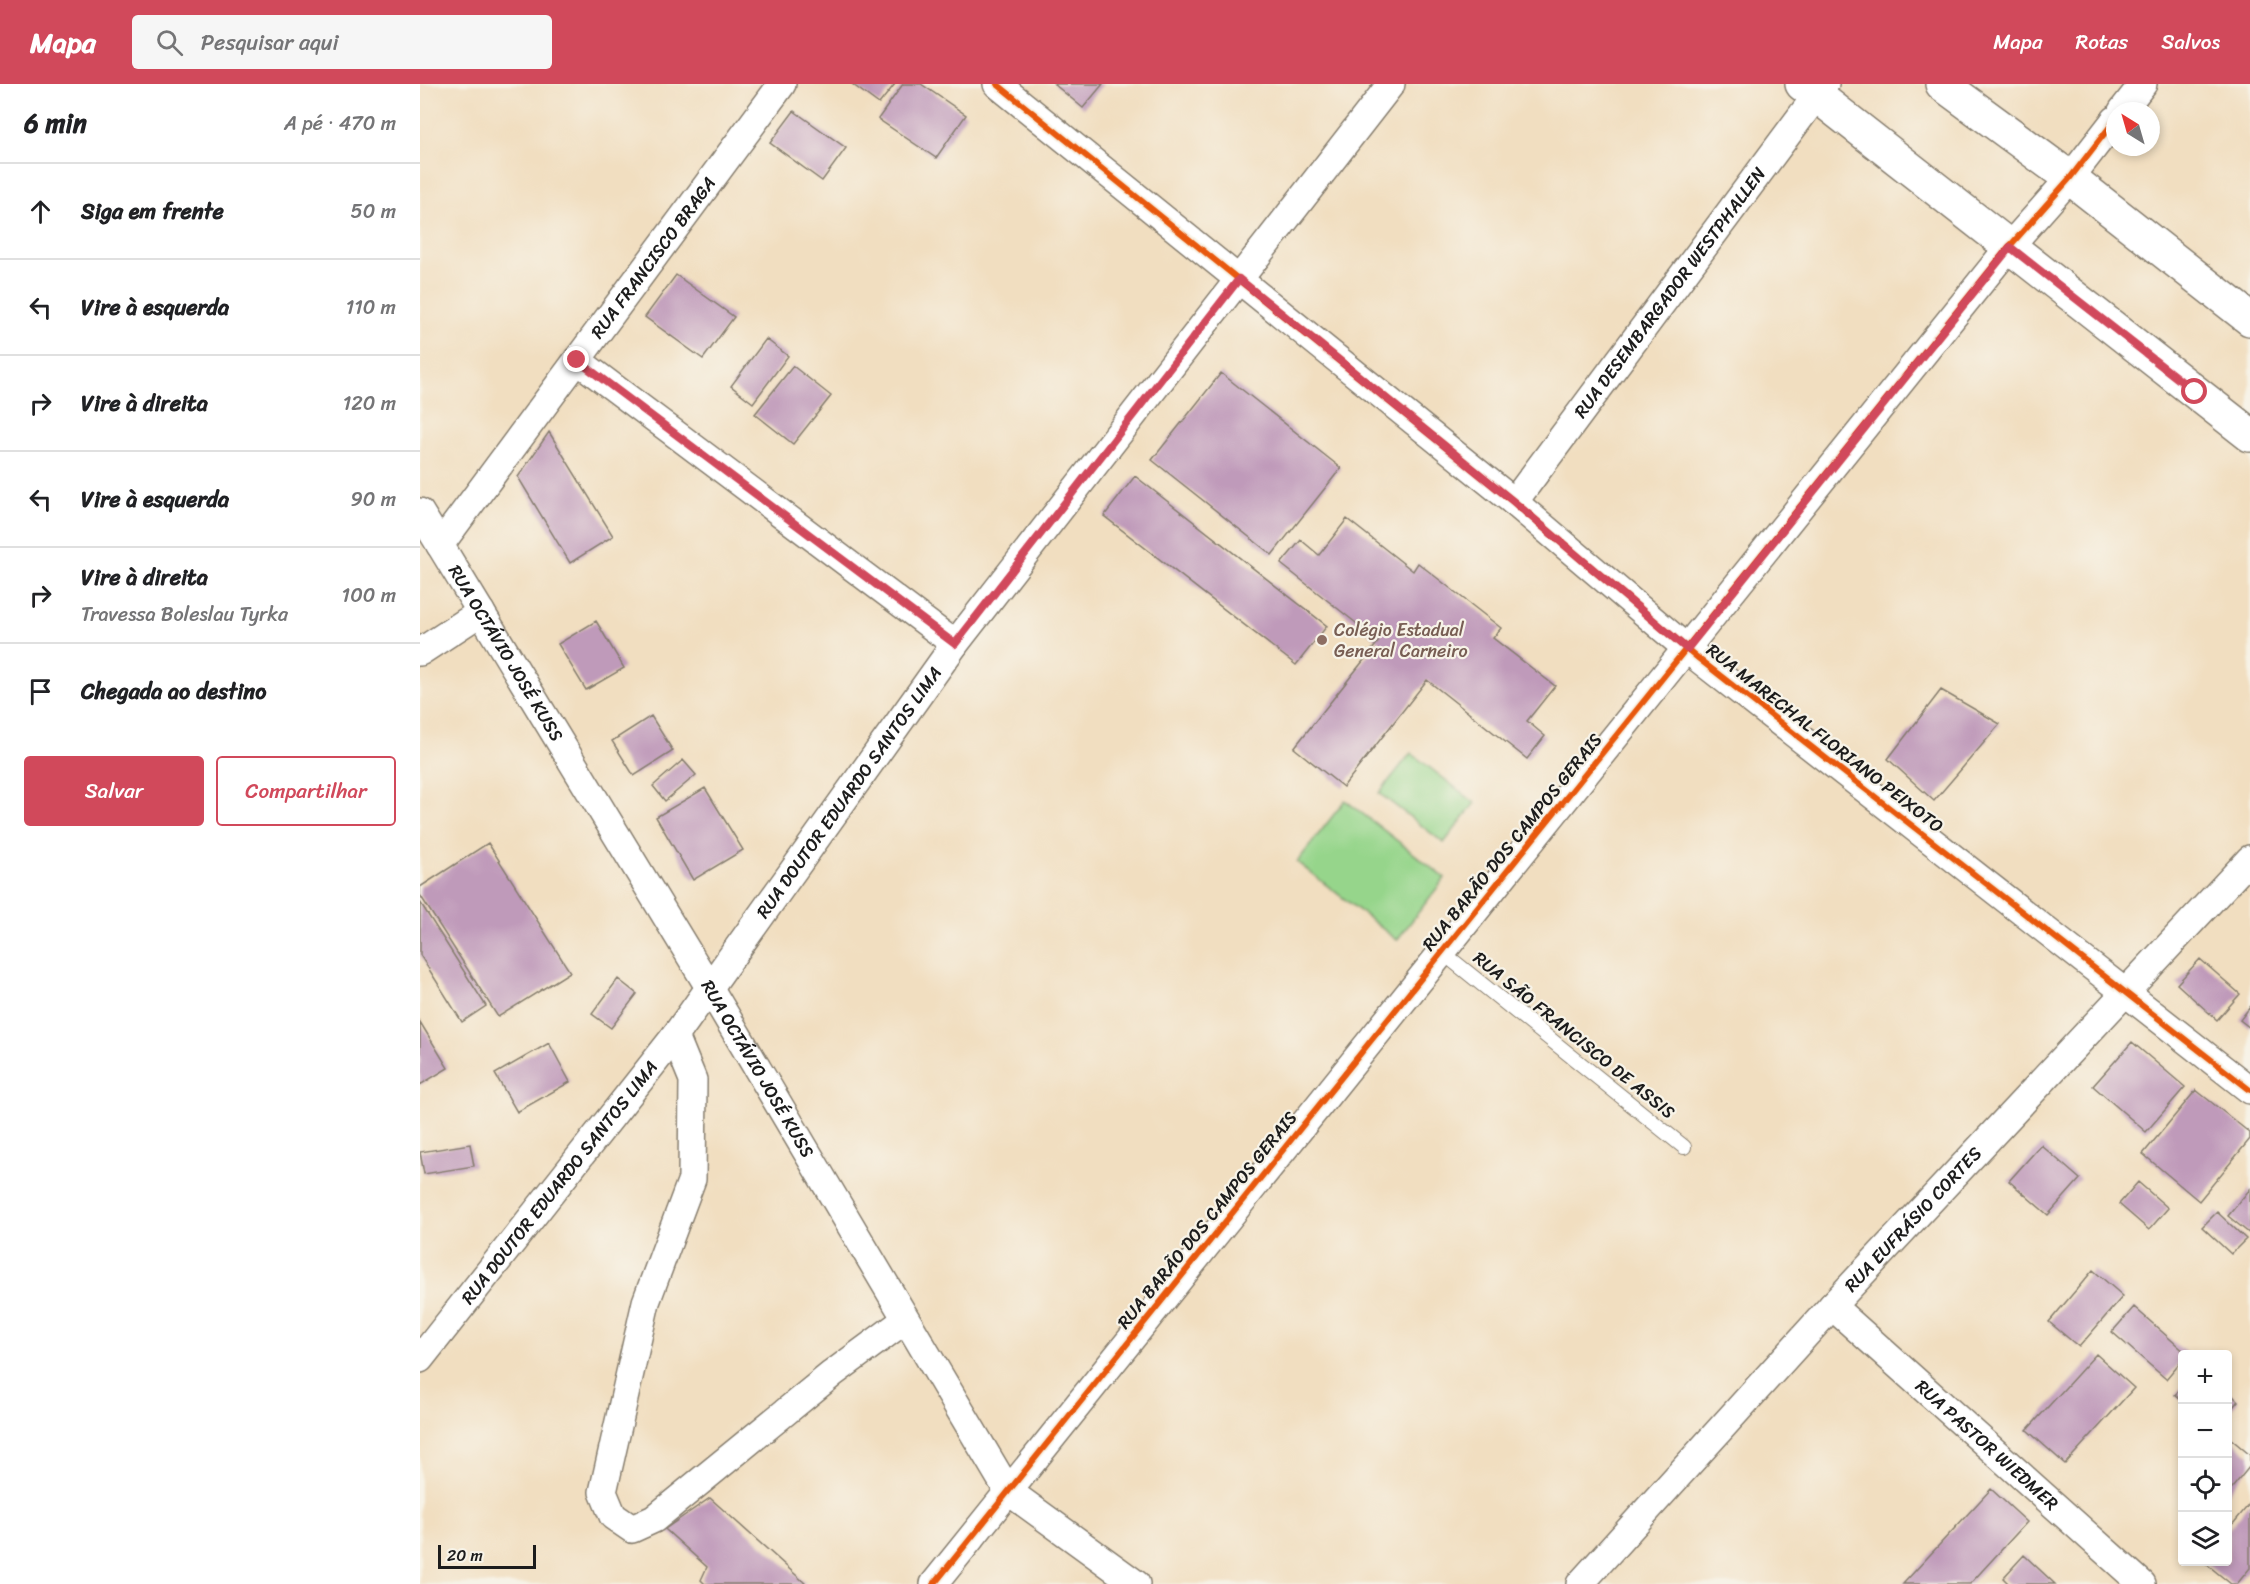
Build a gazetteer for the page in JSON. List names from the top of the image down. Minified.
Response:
{"streets":{"street":["RUA FRANCISCO BRAGA","RUA DESEMBARGADOR WESTPHALLEN","RUA OCTÁVIO JOSÉ KUSS","RUA MARECHAL FLORIANO PEIXOTO","RUA DOUTOR EDUARDO SANTOS LIMA","RUA BARÃO DOS CAMPOS GERAIS","RUA EUFRÁSIO CORTES","RUA PASTOR WIEDMER"],"lane":["RUA SÃO FRANCISCO DE ASSIS"]},"crossings":[["RUA FRANCISCO BRAGA","RUA OCTÁVIO JOSÉ KUSS"],["RUA DESEMBARGADOR WESTPHALLEN","RUA MARECHAL FLORIANO PEIXOTO"],["RUA OCTÁVIO JOSÉ KUSS","RUA DOUTOR EDUARDO SANTOS LIMA"],["RUA OCTÁVIO JOSÉ KUSS","RUA BARÃO DOS CAMPOS GERAIS"],["RUA MARECHAL FLORIANO PEIXOTO","RUA DOUTOR EDUARDO SANTOS LIMA"],["RUA MARECHAL FLORIANO PEIXOTO","RUA BARÃO DOS CAMPOS GERAIS"],["RUA MARECHAL FLORIANO PEIXOTO","RUA EUFRÁSIO CORTES"],["RUA BARÃO DOS CAMPOS GERAIS","RUA SÃO FRANCISCO DE ASSIS"],["RUA EUFRÁSIO CORTES","RUA PASTOR WIEDMER"]],"places":["Colégio Estadual General Carneiro"],"scale_bar":"20 m","north":"top left","page":{"header":"Mapa","search":"Pesquisar aqui","nav":["Mapa","Rotas","Salvos"],"heading":["6 min","A pé · 470 m"],"list":[["Siga em frente","50 m"],["Vire à esquerda","110 m"],["Vire à direita","120 m"],["Vire à esquerda","90 m"],["Vire à direita","Travessa Boleslau Tyrka","100 m"],"Chegada ao destino"],"buttons":["Salvar","Compartilhar"],"map_buttons":["+","−"],"scale":"20 m"}}
